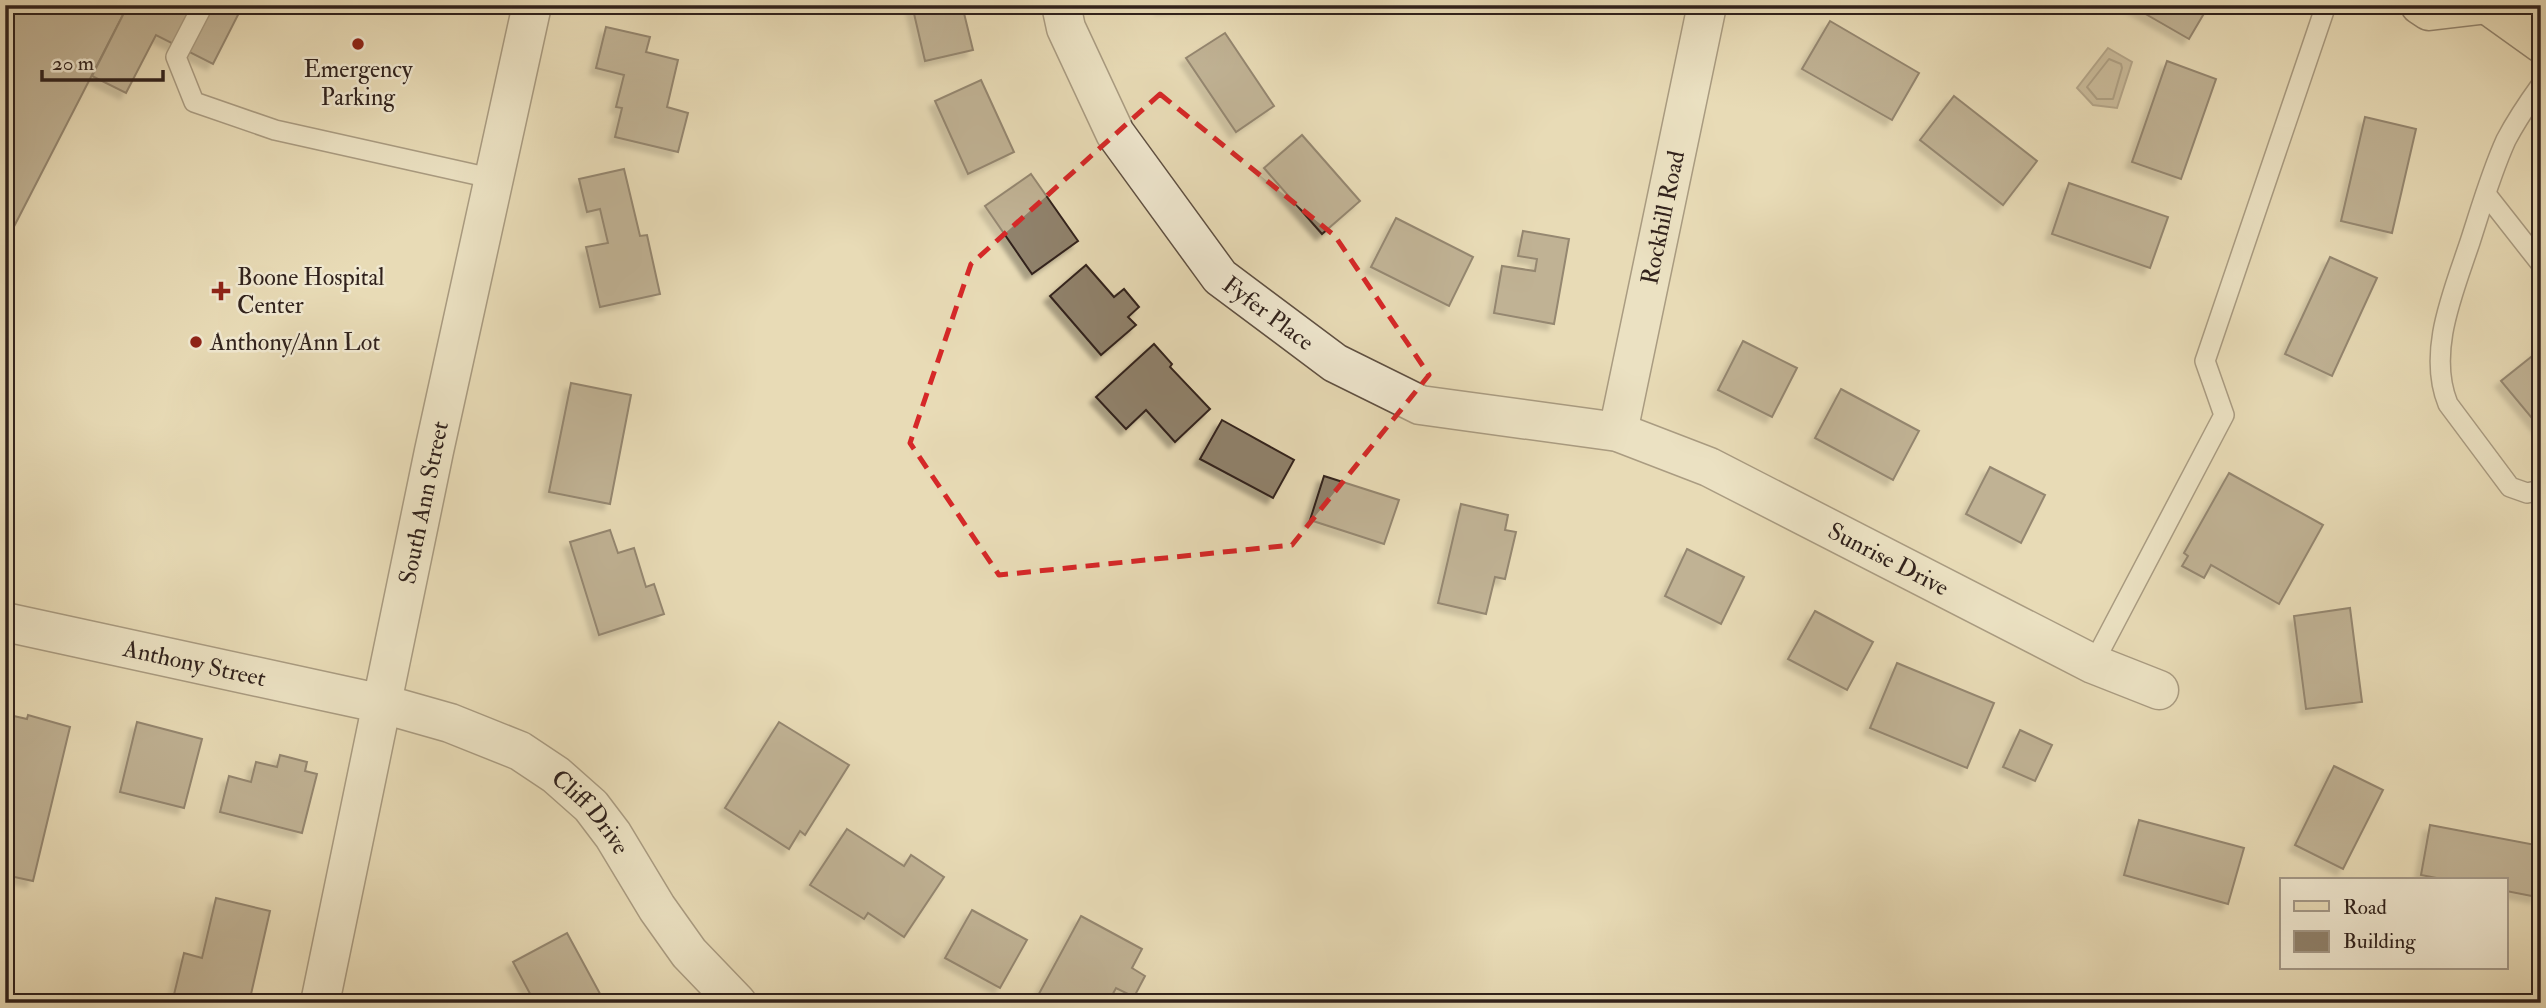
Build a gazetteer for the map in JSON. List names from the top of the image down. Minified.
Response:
{"streets":{"street":["Rockhill Road","Fyfer Place","South Ann Street","Sunrise Drive","Anthony Street","Cliff Drive"]},"crossings":[["Rockhill Road","Fyfer Place"],["Rockhill Road","Sunrise Drive"],["Fyfer Place","Sunrise Drive"],["South Ann Street","Anthony Street"],["South Ann Street","Cliff Drive"],["Anthony Street","Cliff Drive"]],"places":{"other":["Emergency Parking","Anthony/Ann Lot"],"health":["Boone Hospital Center"]},"legend":["Road","Building"],"scale_bar":"20 m"}
